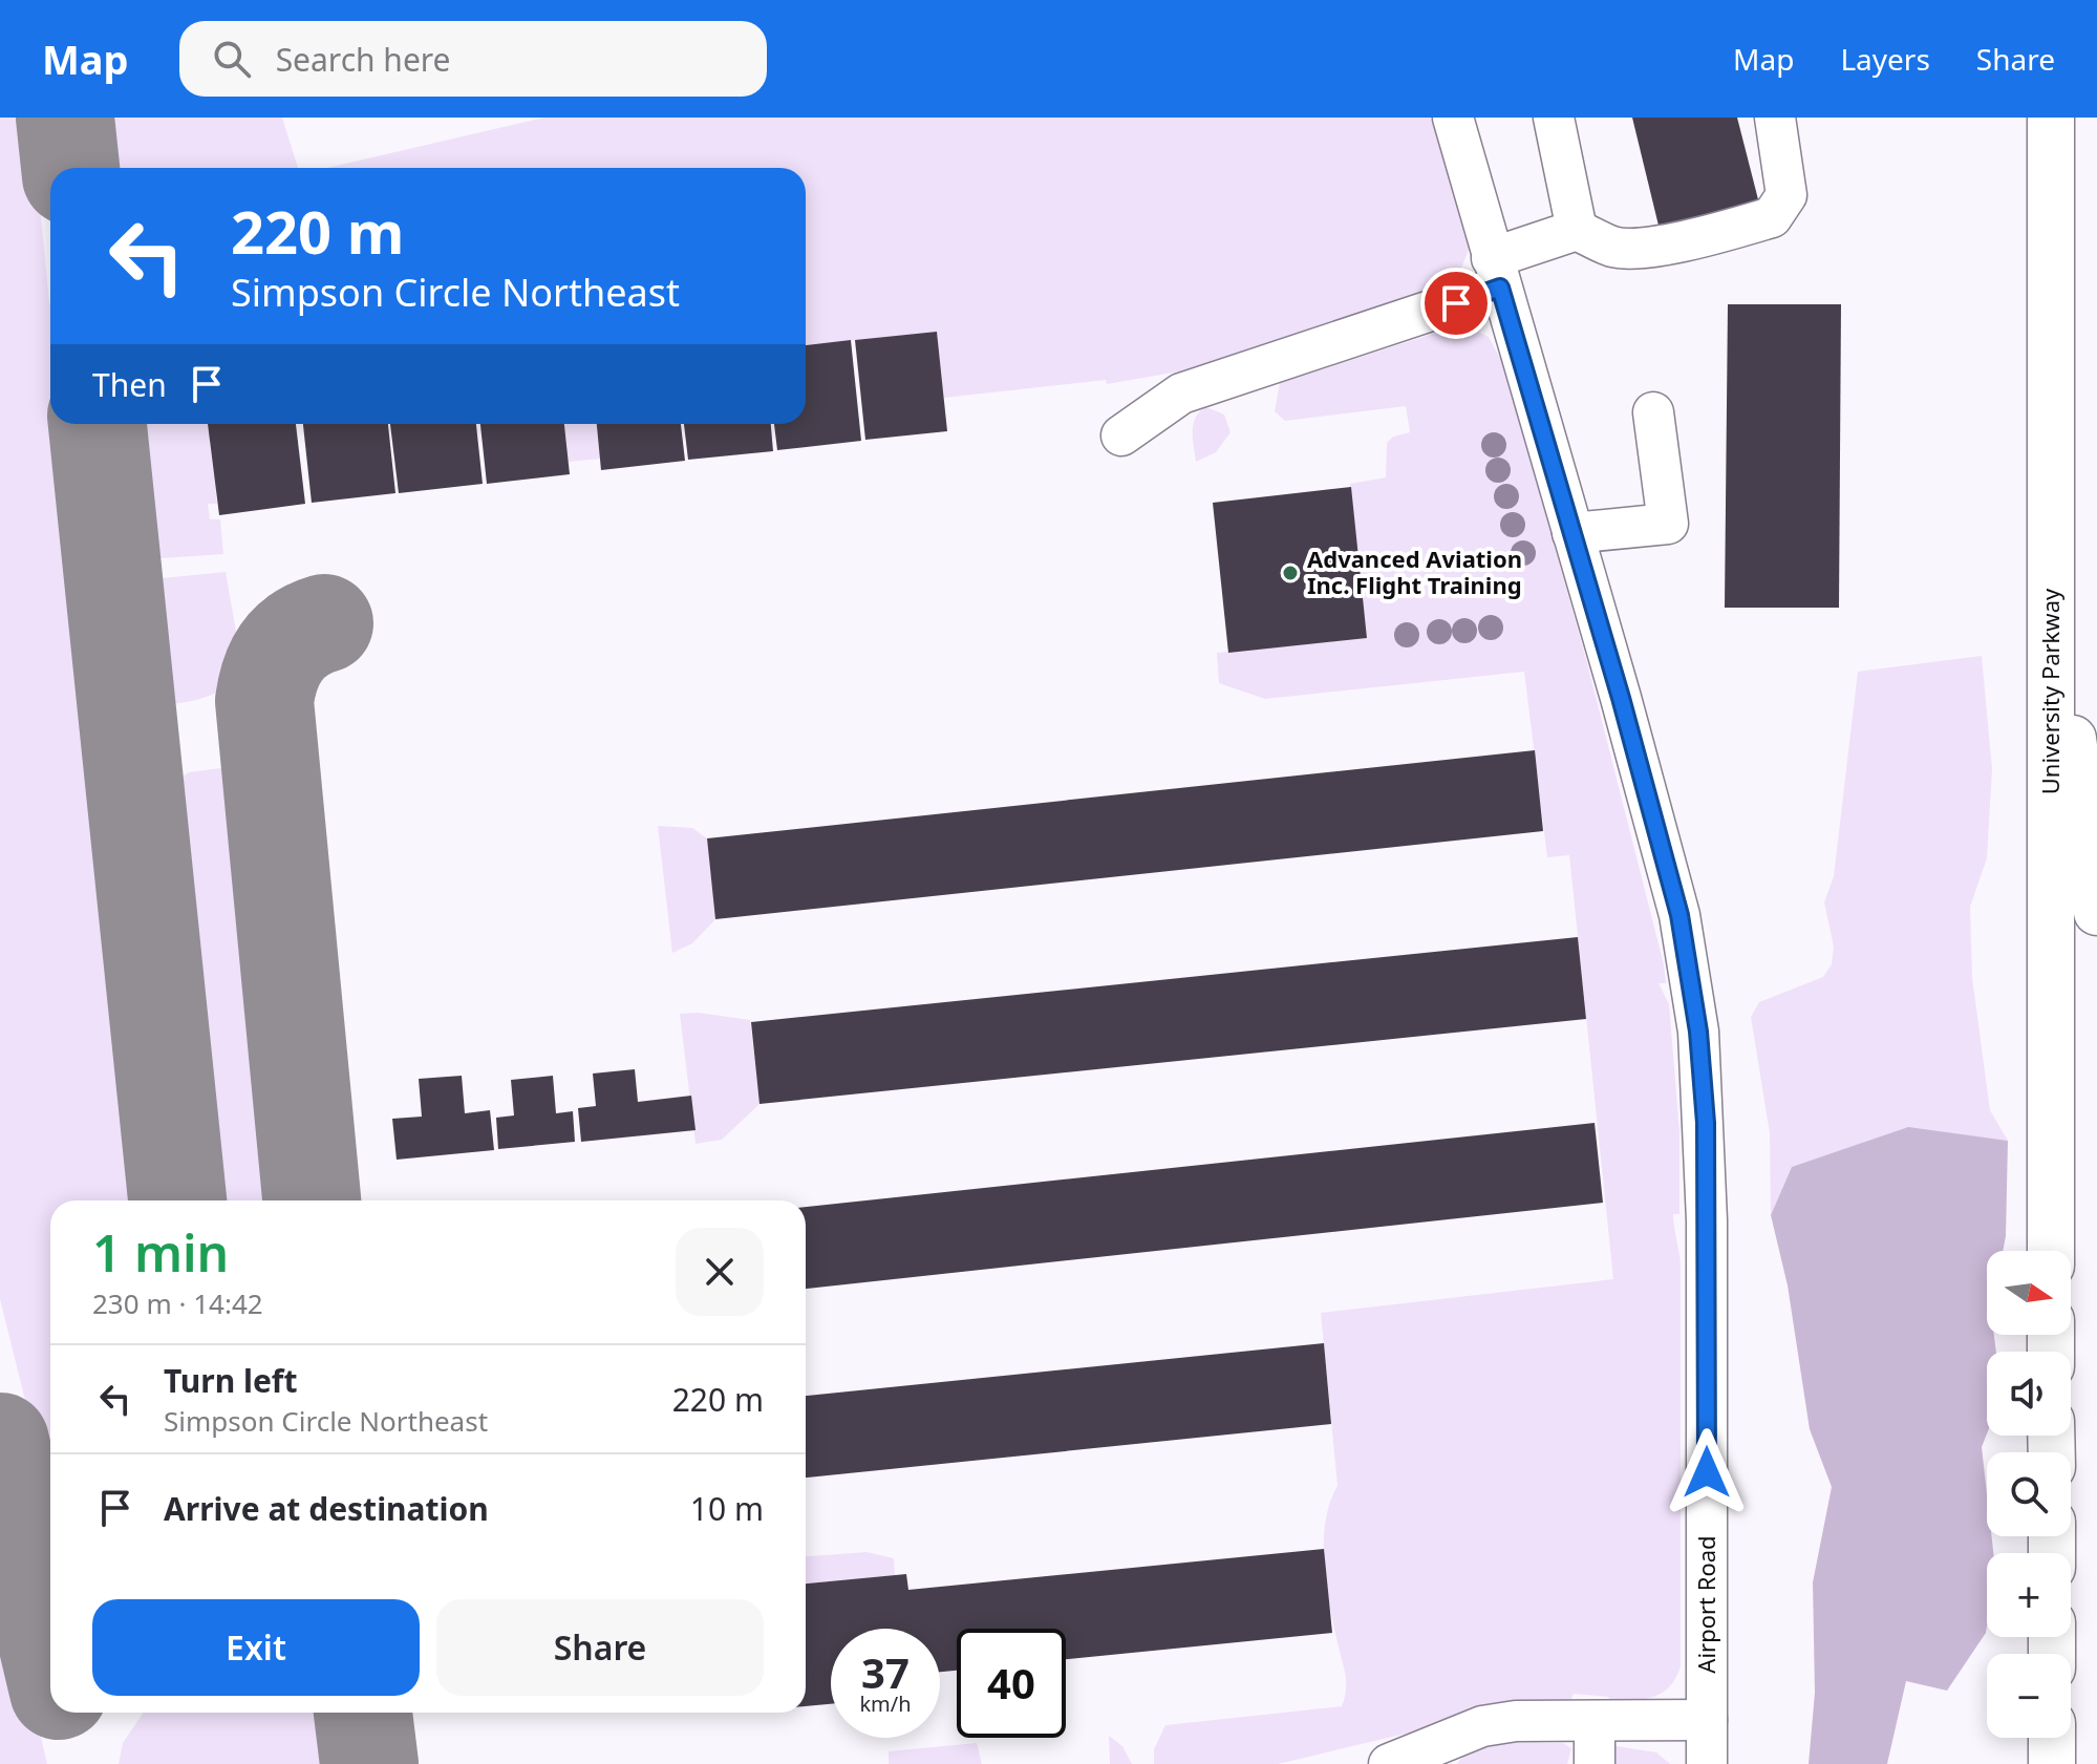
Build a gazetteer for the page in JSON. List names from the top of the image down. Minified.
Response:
{"streets":{"highway":["University Parkway"],"street":["Airport Road"]},"places":["Advanced Aviation Inc. Flight Training"],"north":"right","page":{"header":"Map","search":"Search here","nav":["Map","Layers","Share"],"turn":["220 m","Simpson Circle Northeast"],"then":"Then","heading":["1 min","230 m · 14:42"],"map_buttons":["+","−"],"list":[{"name":"Turn left","note":"Simpson Circle Northeast","value":"220 m"},{"name":"Arrive at destination","value":"10 m"}],"buttons":["Exit","Share"],"speed":"37 km/h","limit":"40"}}
